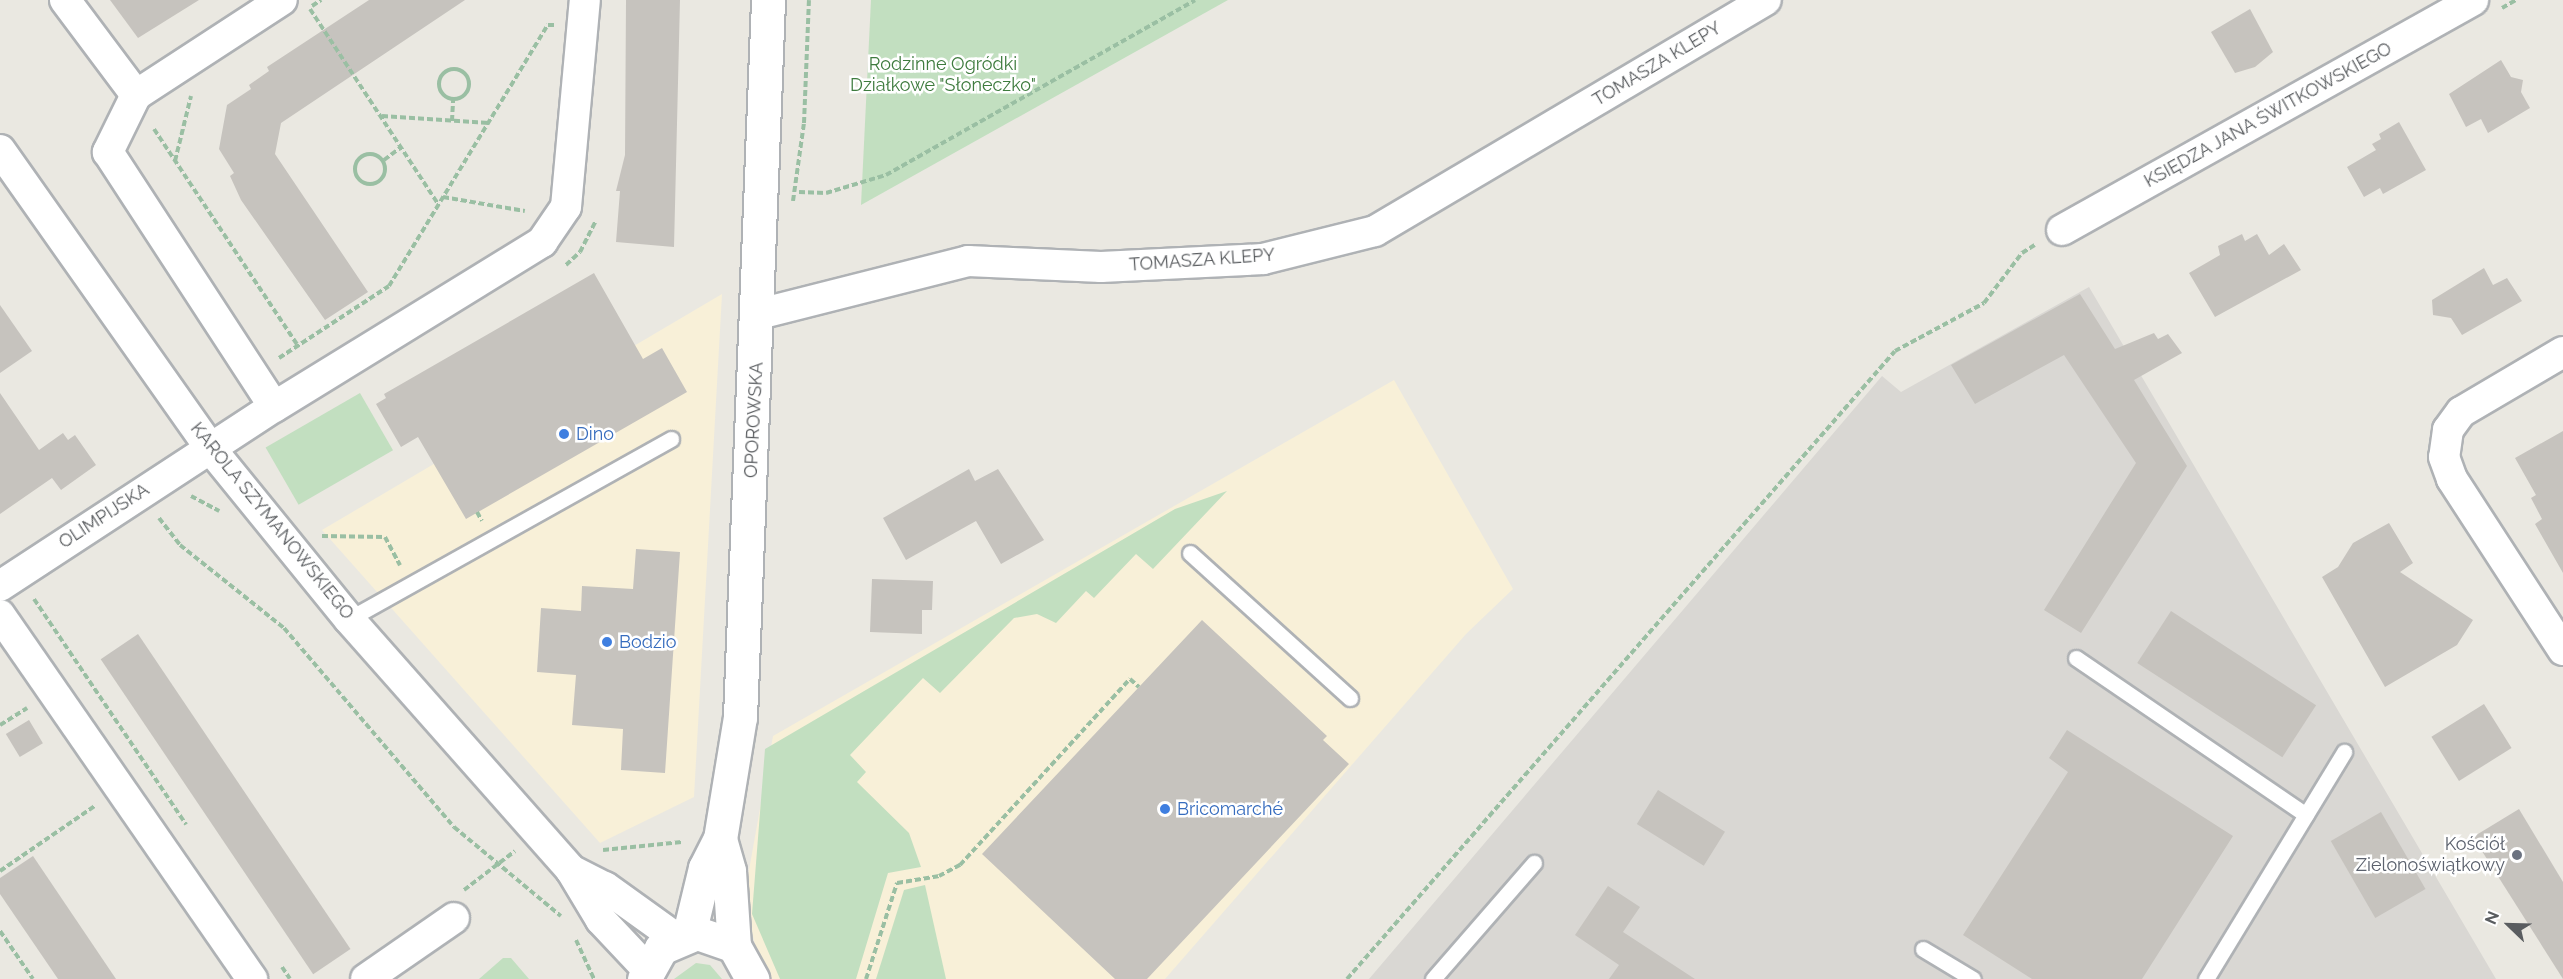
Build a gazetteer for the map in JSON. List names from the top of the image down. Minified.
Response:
{"streets":{"street":["TOMASZA KLEPY","KSIĘDZA JANA ŚWITKOWSKIEGO","OPOROWSKA","OLIMPIJSKA","KAROLA SZYMANOWSKIEGO"]},"crossings":[["TOMASZA KLEPY","OPOROWSKA"],["OPOROWSKA","KAROLA SZYMANOWSKIEGO"],["OLIMPIJSKA","KAROLA SZYMANOWSKIEGO"]],"parks":["Rodzinne Ogródki Działkowe \"Słoneczko\""],"places":["Dino","Bodzio","Bricomarché","Kościół Zielonoświątkowy"],"north":"top left"}
